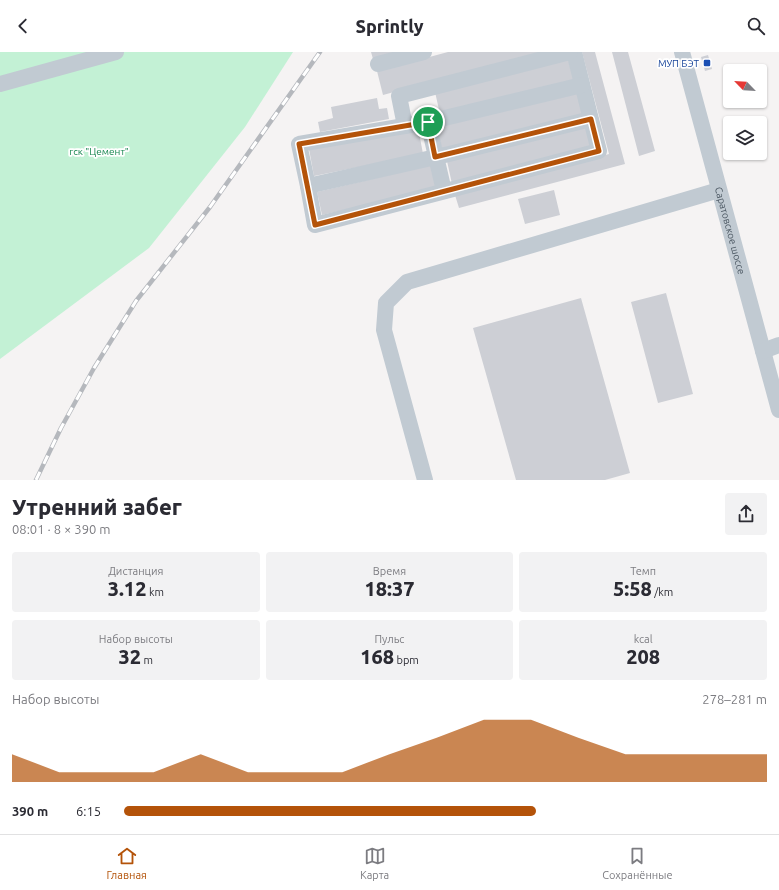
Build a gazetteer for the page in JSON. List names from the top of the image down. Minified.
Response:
{"streets":{"street":["Саратовское шоссе"]},"parks":["гск \"Цемент\""],"places":{"transit":["МУП БЭТ"]},"north":"top left","page":{"header":"Sprintly","heading":["Утренний забег","08:01 · 8 × 390 m"],"stats":[["Дистанция","3.12 km"],["Время","18:37"],["Темп","5:58 /km"],["Набор высоты","32 m"],["Пульс","168 bpm"],["kcal","208"]],"chart":["Набор высоты","278–281 m"],"list":[{"name":"390 m","note":"6:15"}],"tabs":["Главная","Карта","Сохранённые"]}}
